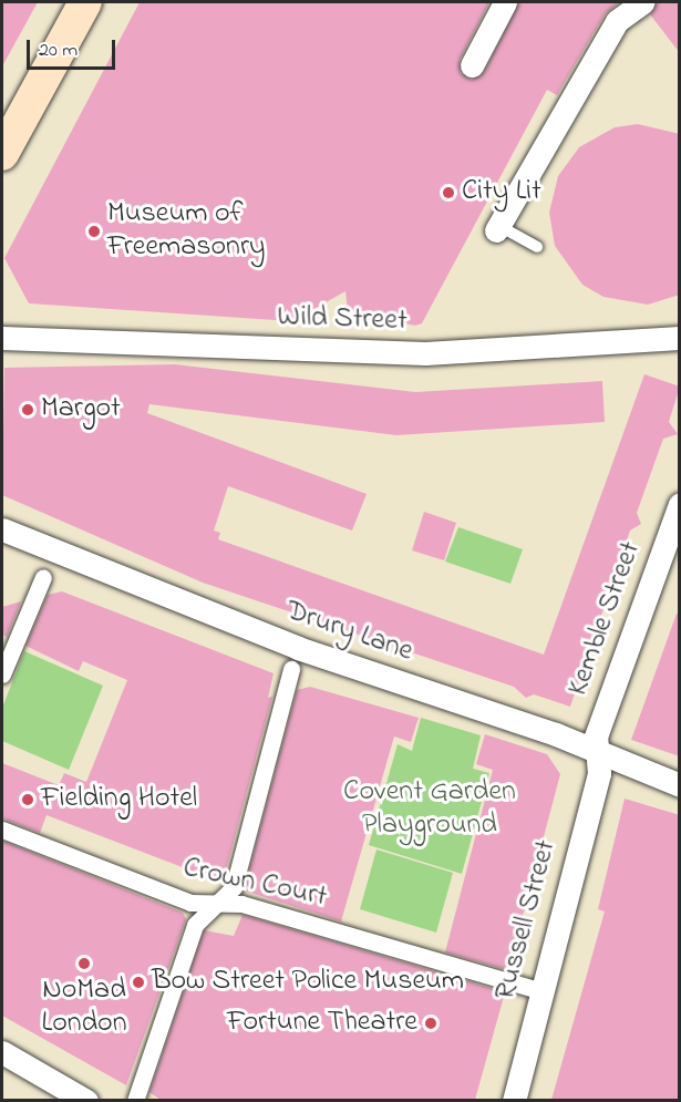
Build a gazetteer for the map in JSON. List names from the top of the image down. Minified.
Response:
{"streets":{"street":["Wild Street","Kemble Street","Drury Lane","Crown Court","Russell Street"]},"crossings":[["Kemble Street","Drury Lane"],["Kemble Street","Russell Street"],["Drury Lane","Russell Street"],["Crown Court","Russell Street"]],"parks":["Covent Garden Playground"],"places":["City Lit","Museum of Freemasonry","Margot","Fielding Hotel","NoMad London","Bow Street Police Museum","Fortune Theatre"],"scale_bar":"20 m"}
